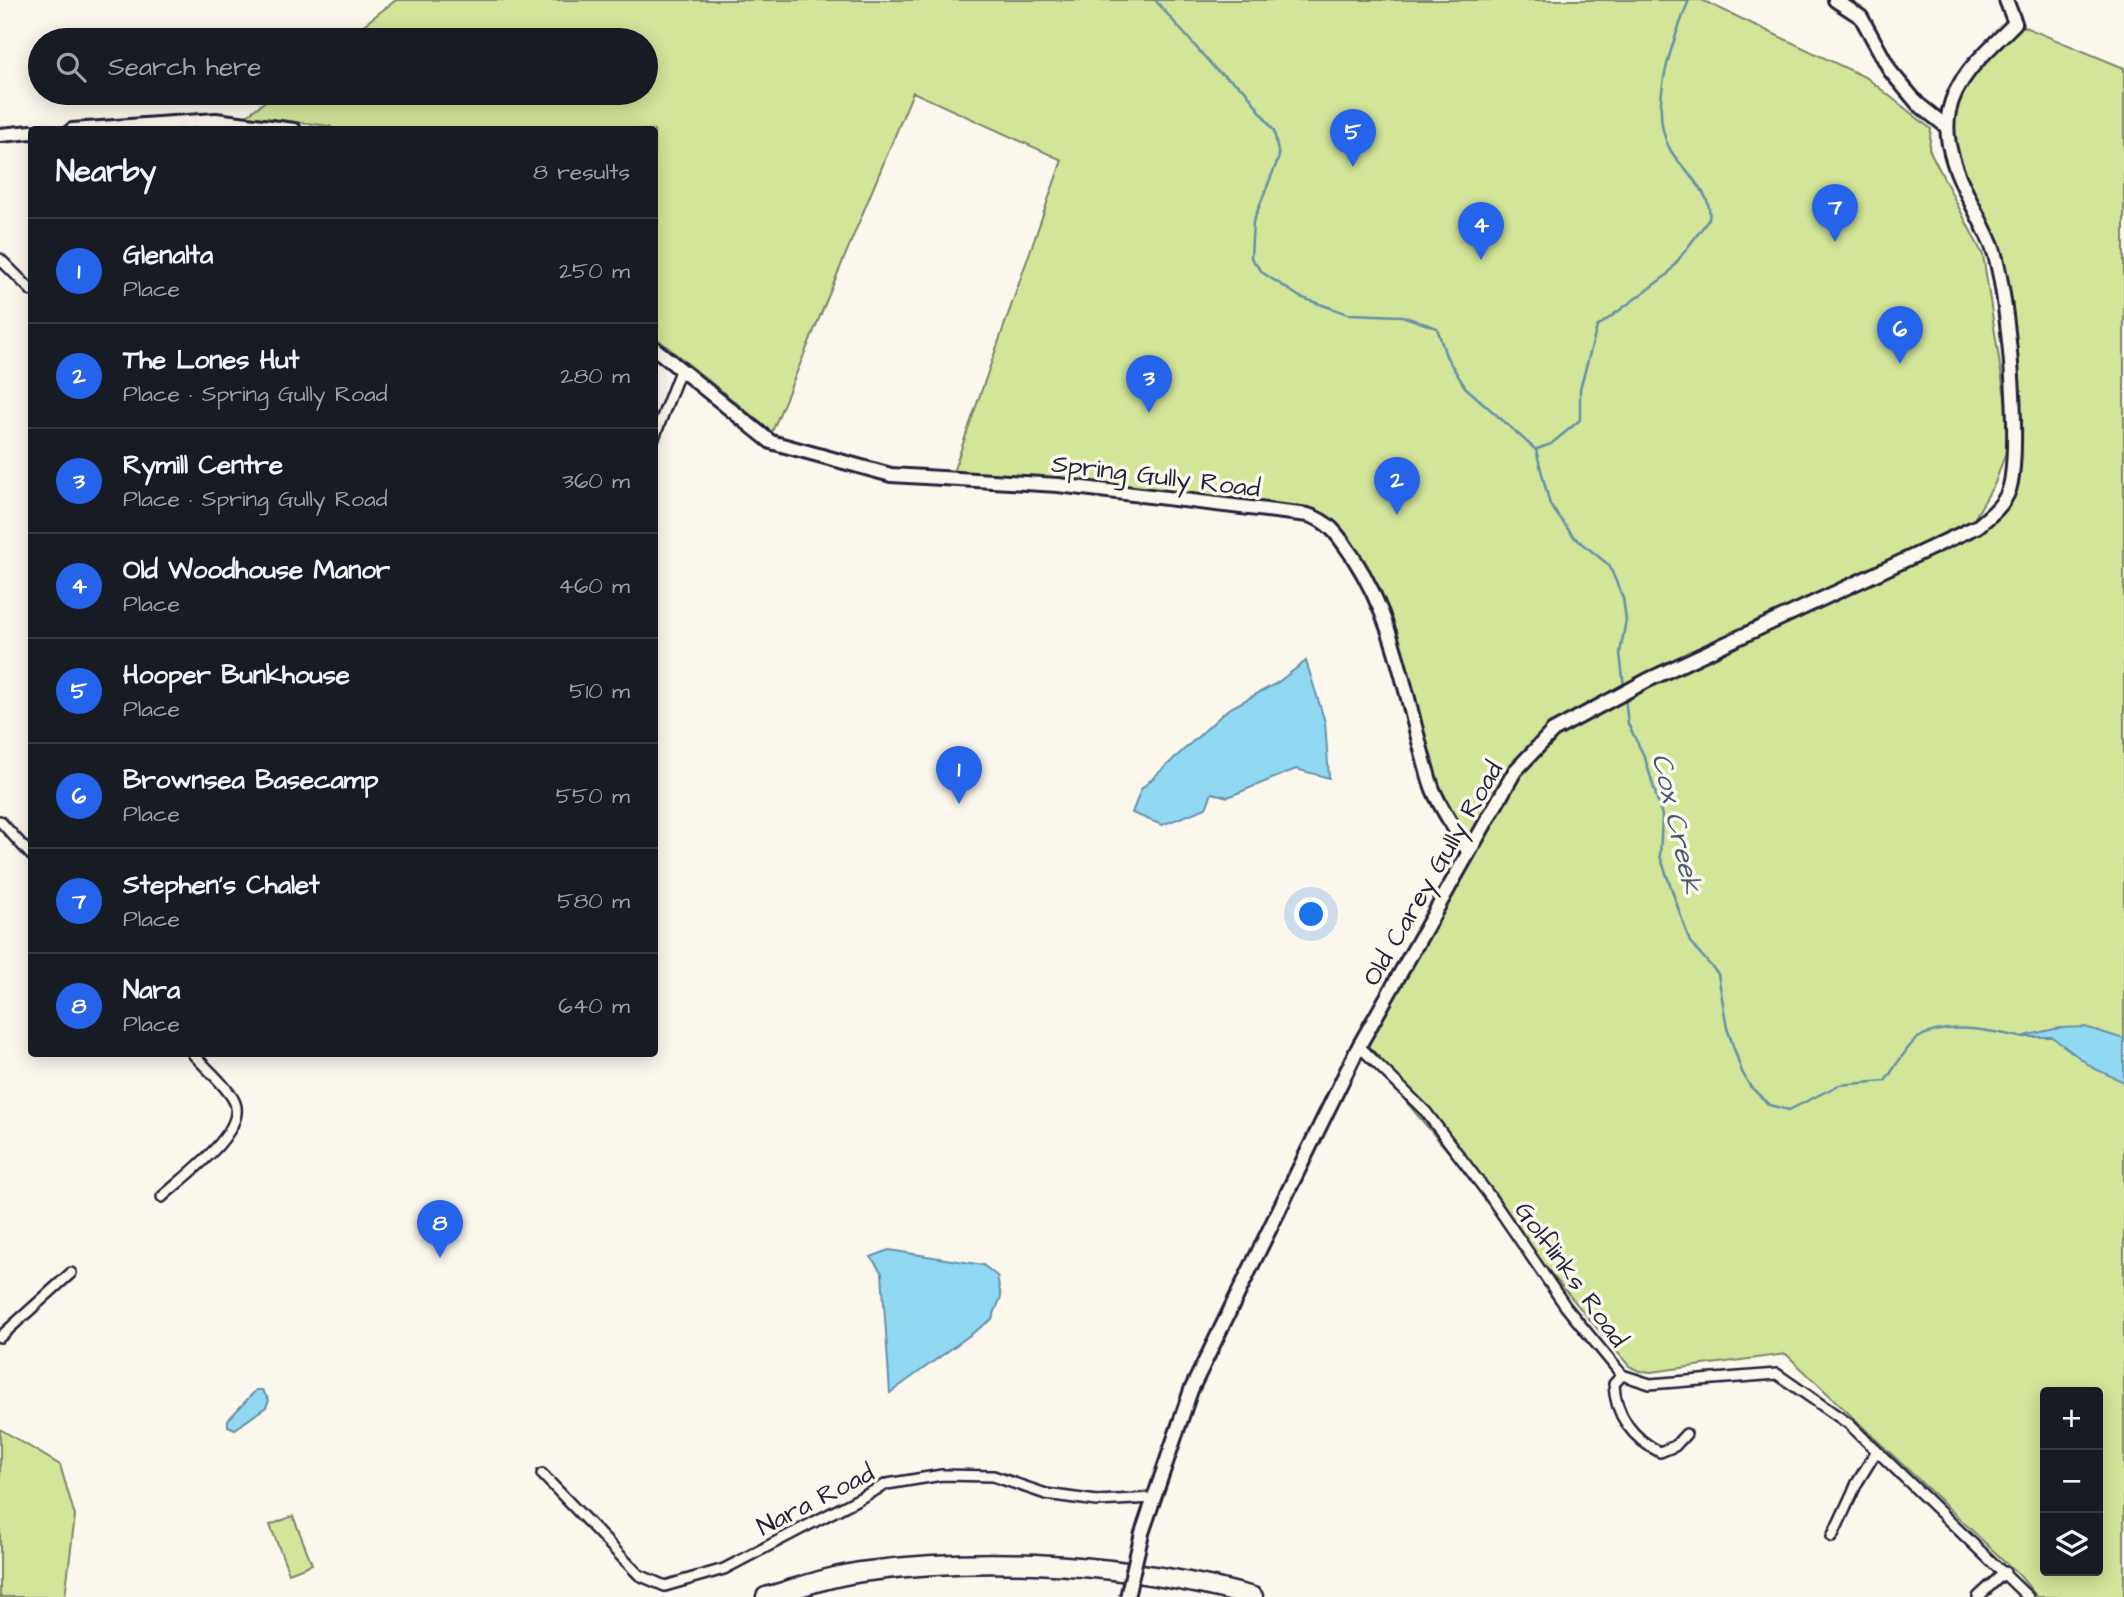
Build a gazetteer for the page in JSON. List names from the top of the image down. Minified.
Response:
{"streets":{"main road":["Spring Gully Road","Old Carey Gully Road"],"street":["Golflinks Road","Nara Road"]},"crossings":[["Spring Gully Road","Old Carey Gully Road"],["Old Carey Gully Road","Golflinks Road"],["Old Carey Gully Road","Nara Road"]],"water":["Cox Creek"],"page":{"search":"Search here","pins":["5","7","4","6","3","2","1","8"],"heading":["Nearby","8 results"],"list":[{"mark":"1","name":"Glenalta","note":"Place","value":"250 m"},{"mark":"2","name":"The Lones Hut","note":"Place · Spring Gully Road","value":"280 m"},{"mark":"3","name":"Rymill Centre","note":"Place · Spring Gully Road","value":"360 m"},{"mark":"4","name":"Old Woodhouse Manor","note":"Place","value":"460 m"},{"mark":"5","name":"Hooper Bunkhouse","note":"Place","value":"510 m"},{"mark":"6","name":"Brownsea Basecamp","note":"Place","value":"550 m"},{"mark":"7","name":"Stephen's Chalet","note":"Place","value":"580 m"},{"mark":"8","name":"Nara","note":"Place","value":"640 m"}],"map_buttons":["+","−"]}}
